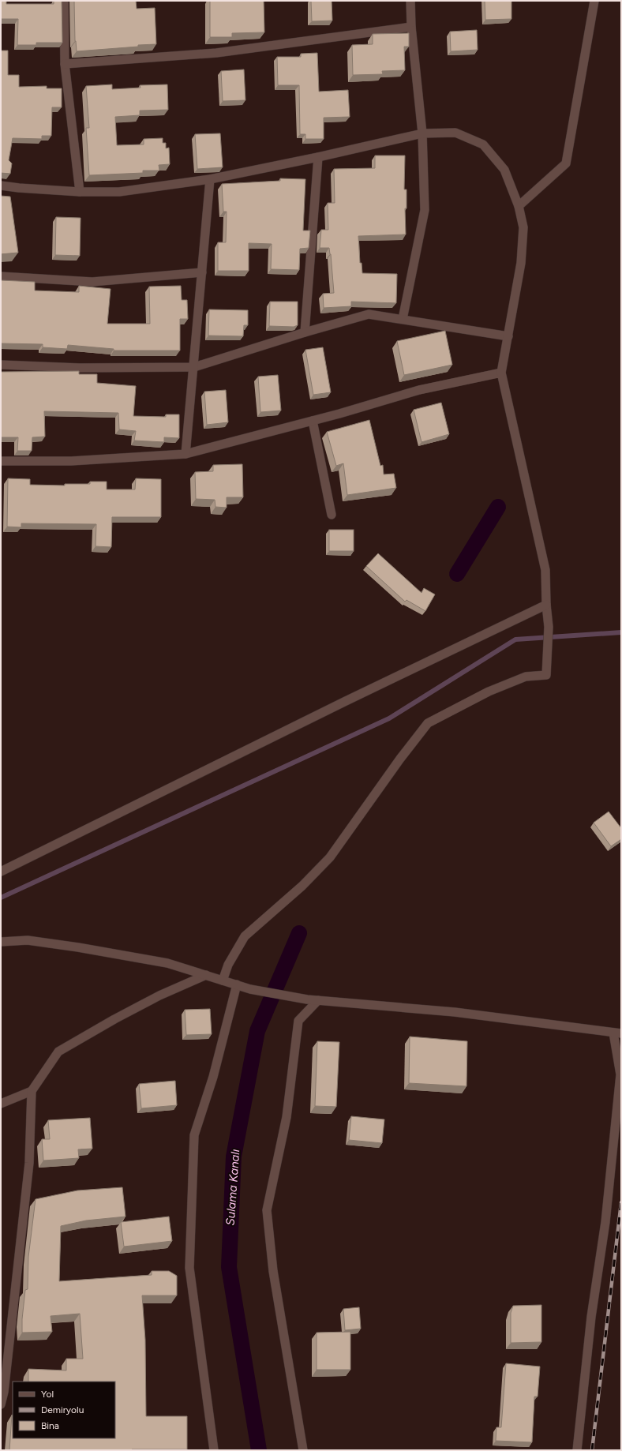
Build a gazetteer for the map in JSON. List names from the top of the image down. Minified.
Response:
{"water":["Sulama Kanalı"],"legend":["Yol","Demiryolu","Bina"]}
